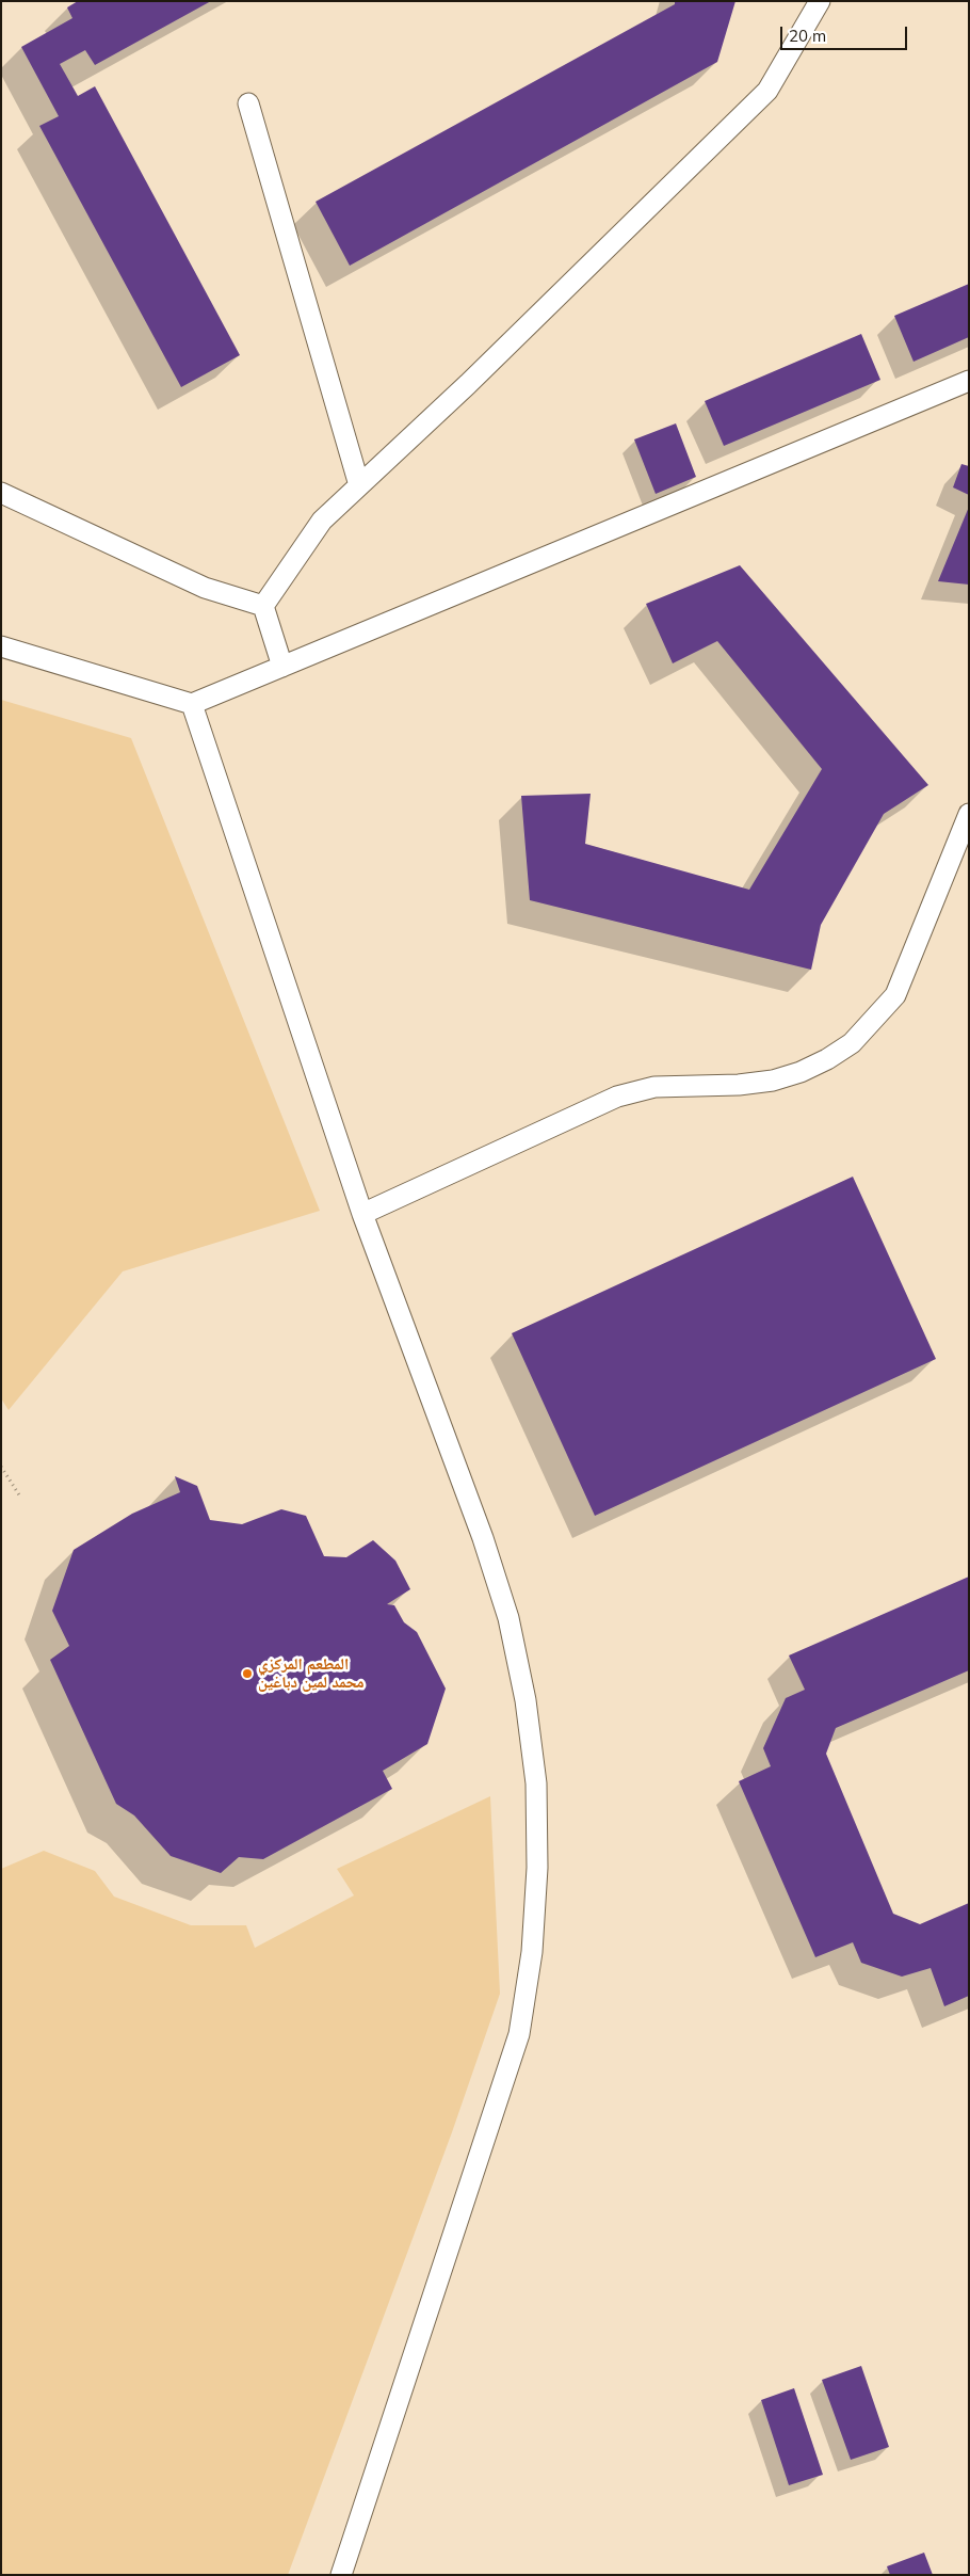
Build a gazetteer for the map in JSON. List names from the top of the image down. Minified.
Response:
{"places":["المطعم المركزي محمد لمين دباغين"],"scale_bar":"20 m"}
